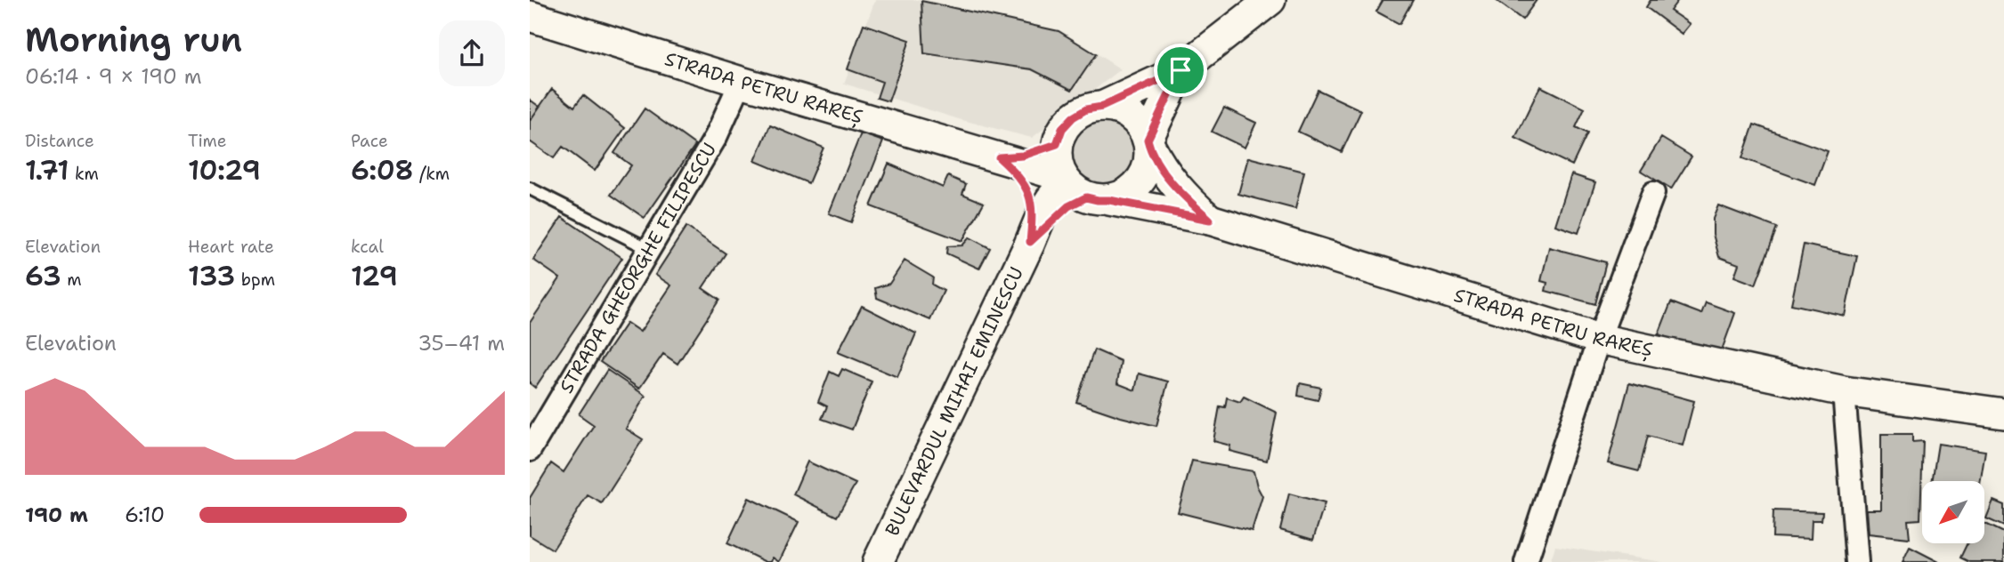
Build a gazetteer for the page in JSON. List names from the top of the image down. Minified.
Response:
{"streets":{"street":["STRADA PETRU RAREȘ","STRADA GHEORGHE FILIPESCU","BULEVARDUL MIHAI EMINESCU"]},"crossings":[["STRADA PETRU RAREȘ","STRADA GHEORGHE FILIPESCU"],["STRADA PETRU RAREȘ","BULEVARDUL MIHAI EMINESCU"]],"north":"bottom left","page":{"heading":["Morning run","06:14 · 9 × 190 m"],"stats":[["Distance","1.71 km"],["Time","10:29"],["Pace","6:08 /km"],["Elevation","63 m"],["Heart rate","133 bpm"],["kcal","129"]],"chart":["Elevation","35–41 m"],"list":[{"name":"190 m","note":"6:10"}]}}
